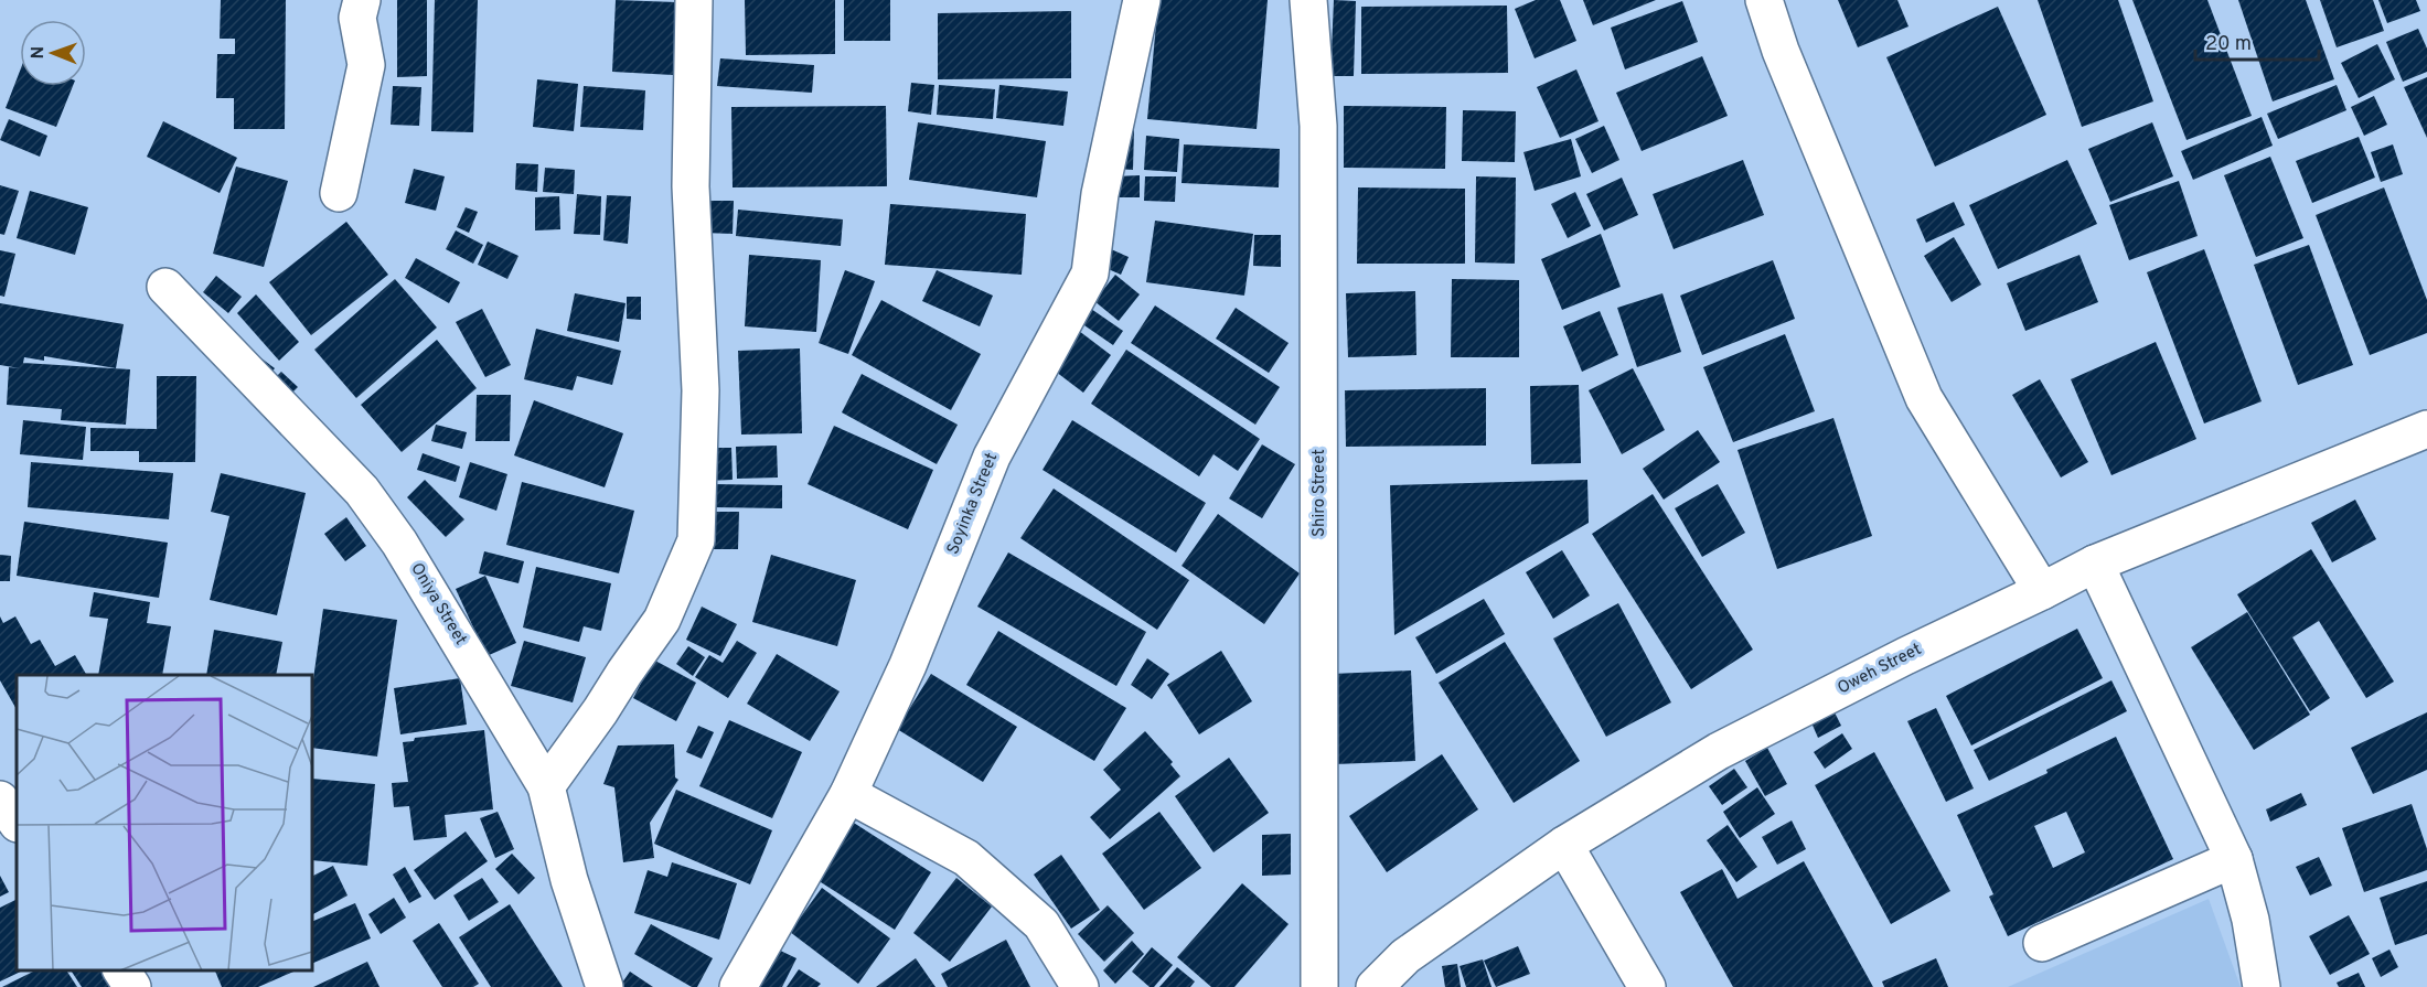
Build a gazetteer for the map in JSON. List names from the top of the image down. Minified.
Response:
{"streets":{"street":["Shiro Street","Soyinka Street","Oniya Street","Oweh Street"]},"scale_bar":"20 m","north":"left"}
